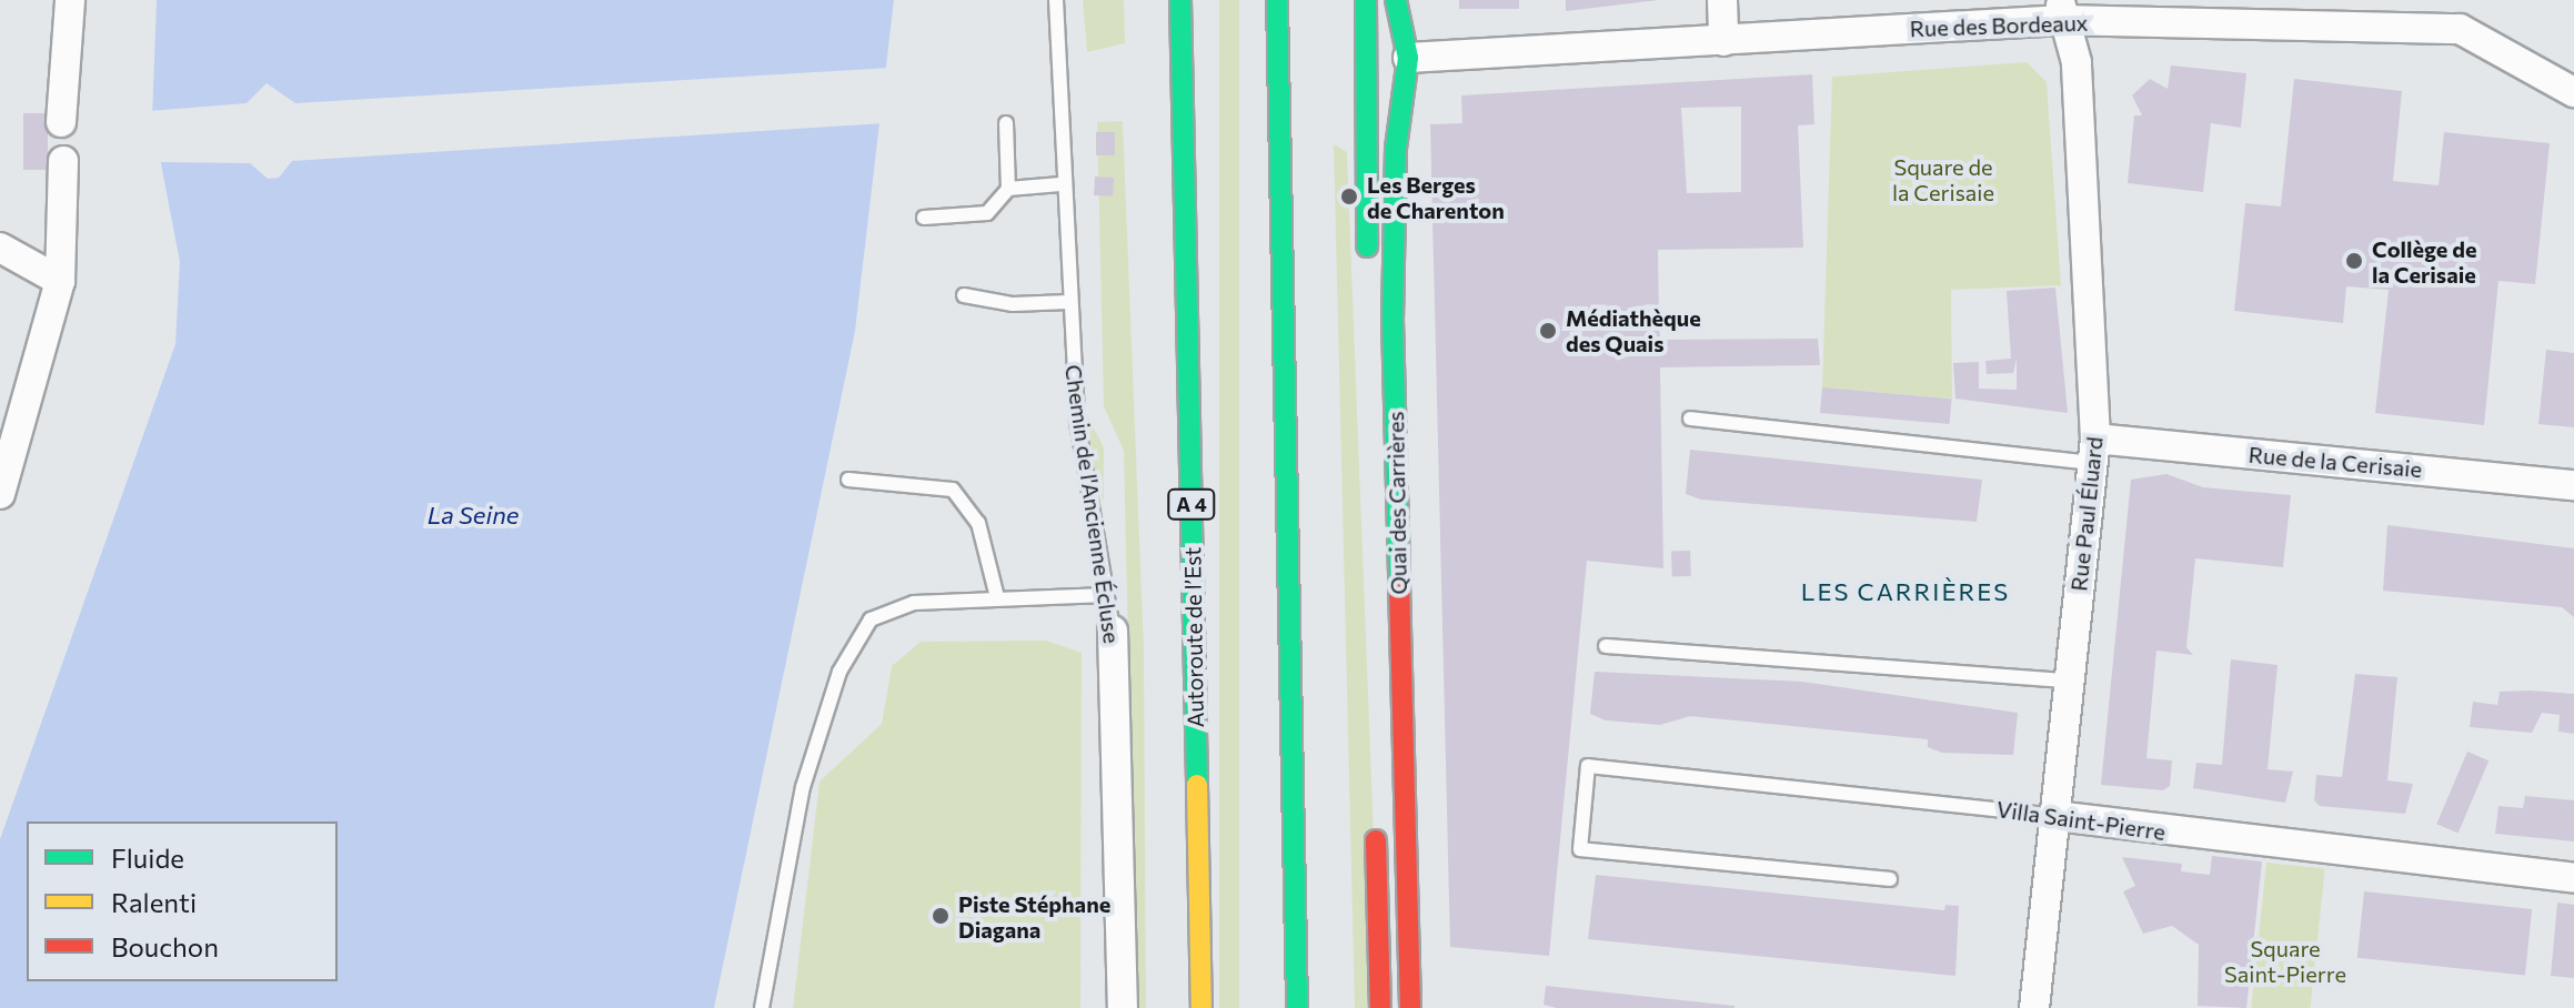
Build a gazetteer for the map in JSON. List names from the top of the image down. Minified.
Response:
{"streets":{"main road":["Quai des Carrières","A 4","Autoroute de l’Est"],"street":["Rue des Bordeaux","Rue de la Cerisaie","Chemin de l'Ancienne Écluse","Rue Paul Éluard","Villa Saint-Pierre"]},"crossings":[["Rue des Bordeaux","Quai des Carrières"],["Rue des Bordeaux","Rue Paul Éluard"],["Rue de la Cerisaie","Rue Paul Éluard"],["Rue Paul Éluard","Villa Saint-Pierre"]],"districts":["LES CARRIÈRES"],"water":["La Seine"],"parks":["Square de la Cerisaie","Square Saint-Pierre"],"places":["Les Berges de Charenton","Collège de la Cerisaie","Médiathèque des Quais","Piste Stéphane Diagana"],"legend":["Fluide","Ralenti","Bouchon"]}
